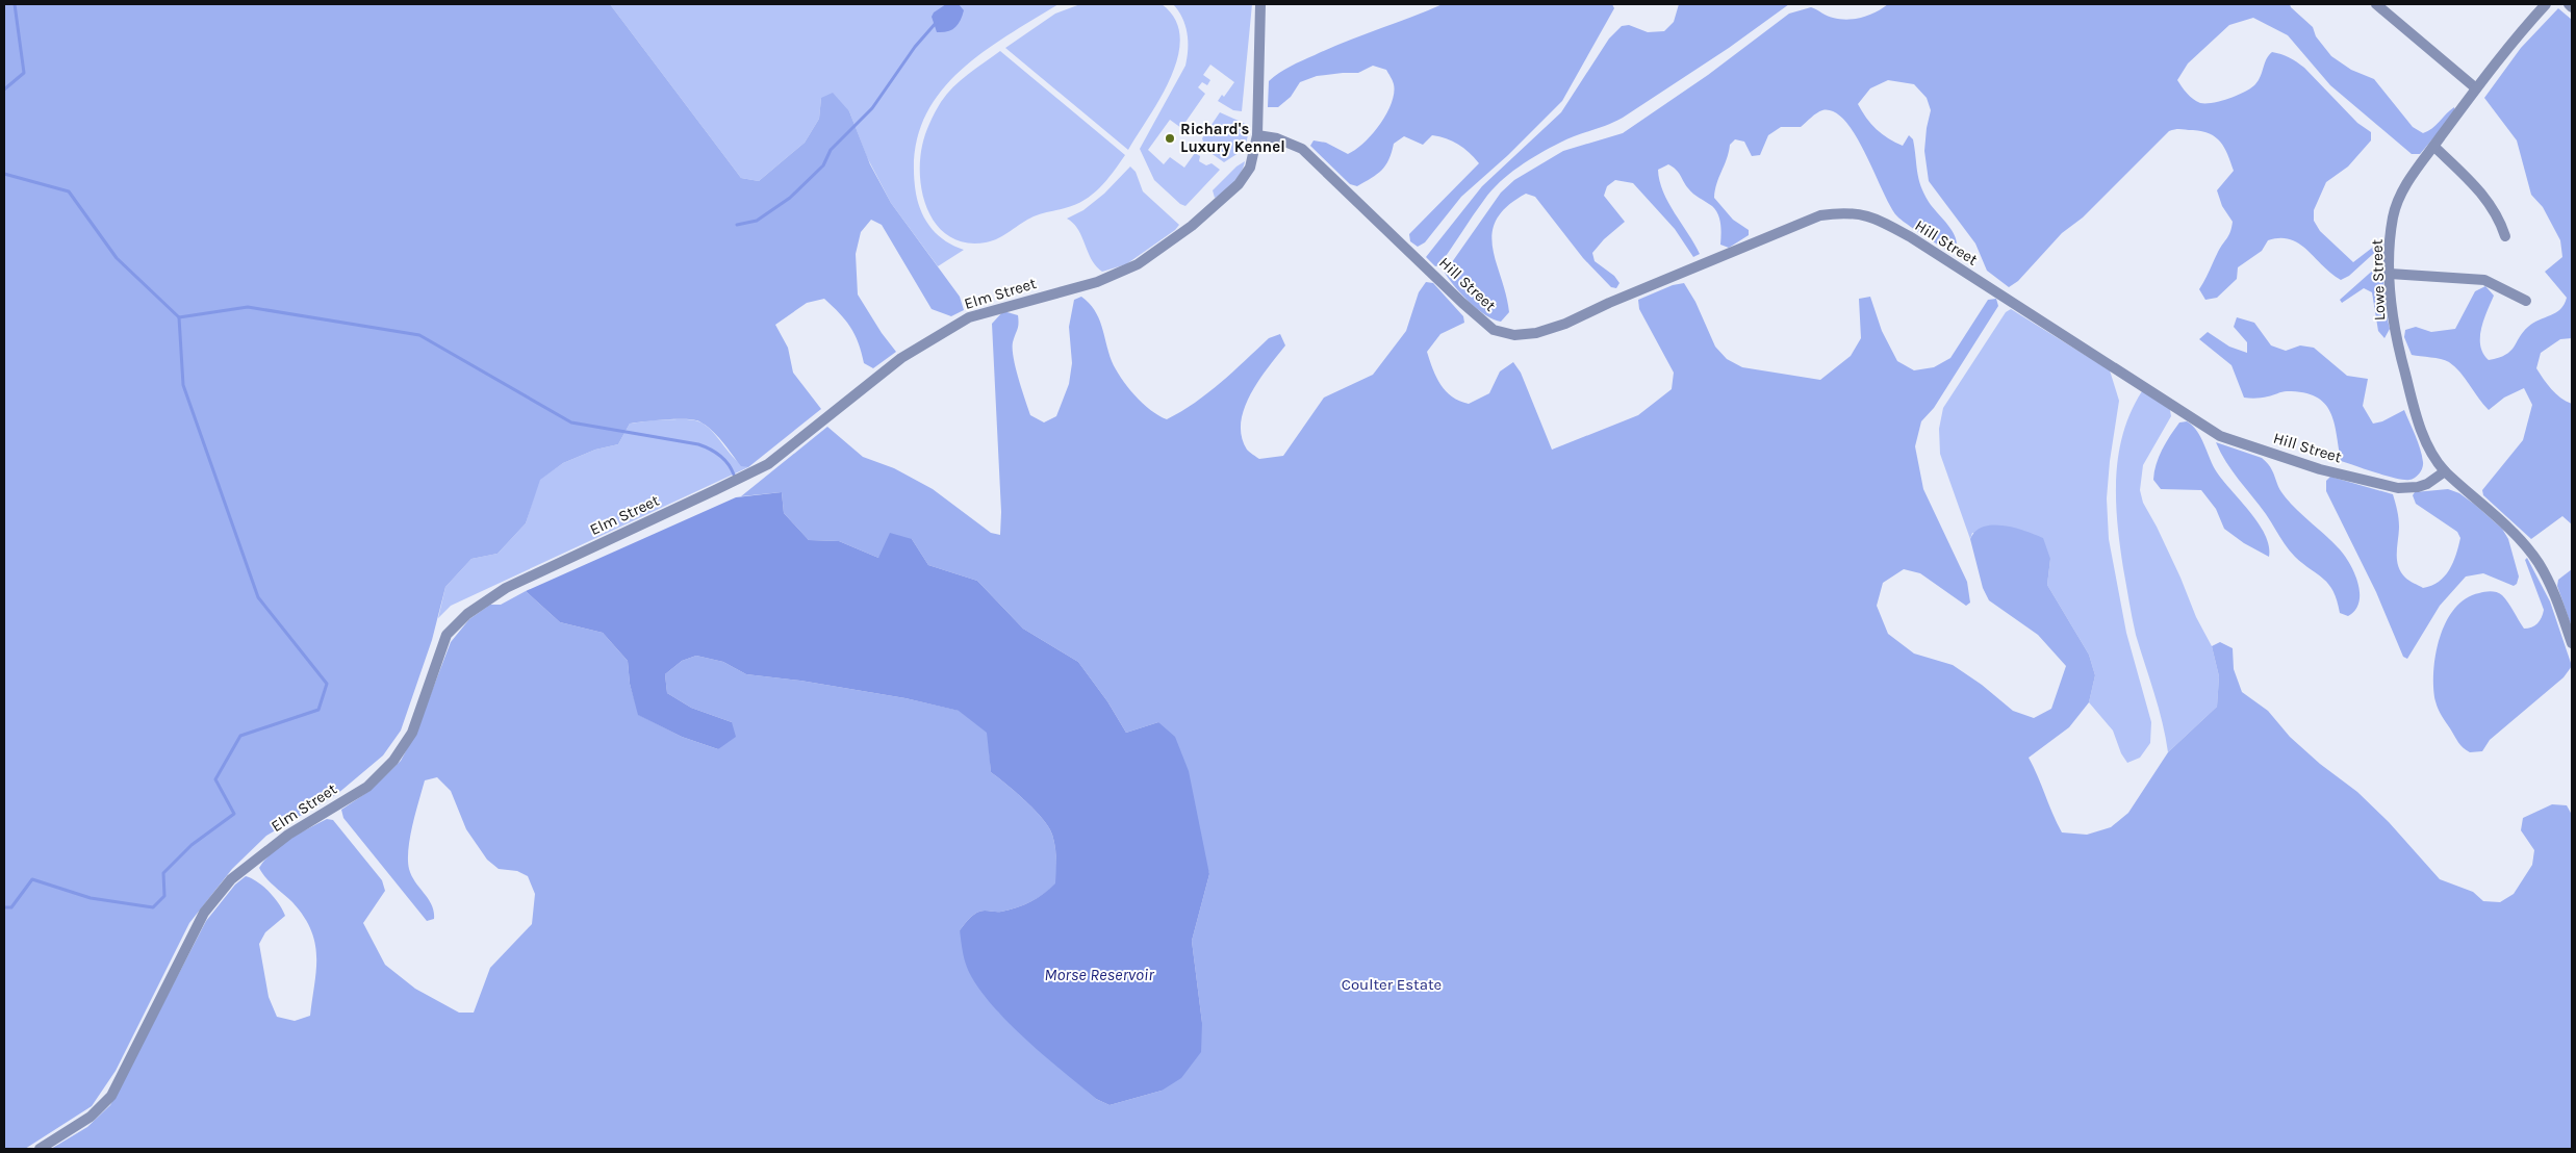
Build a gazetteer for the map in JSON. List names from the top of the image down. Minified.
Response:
{"streets":{"street":["Hill Street","Lowe Street","Elm Street"]},"crossings":[["Hill Street","Lowe Street"],["Hill Street","Elm Street"]],"water":["Morse Reservoir"],"parks":["Coulter Estate"],"places":["Richard's Luxury Kennel"]}
